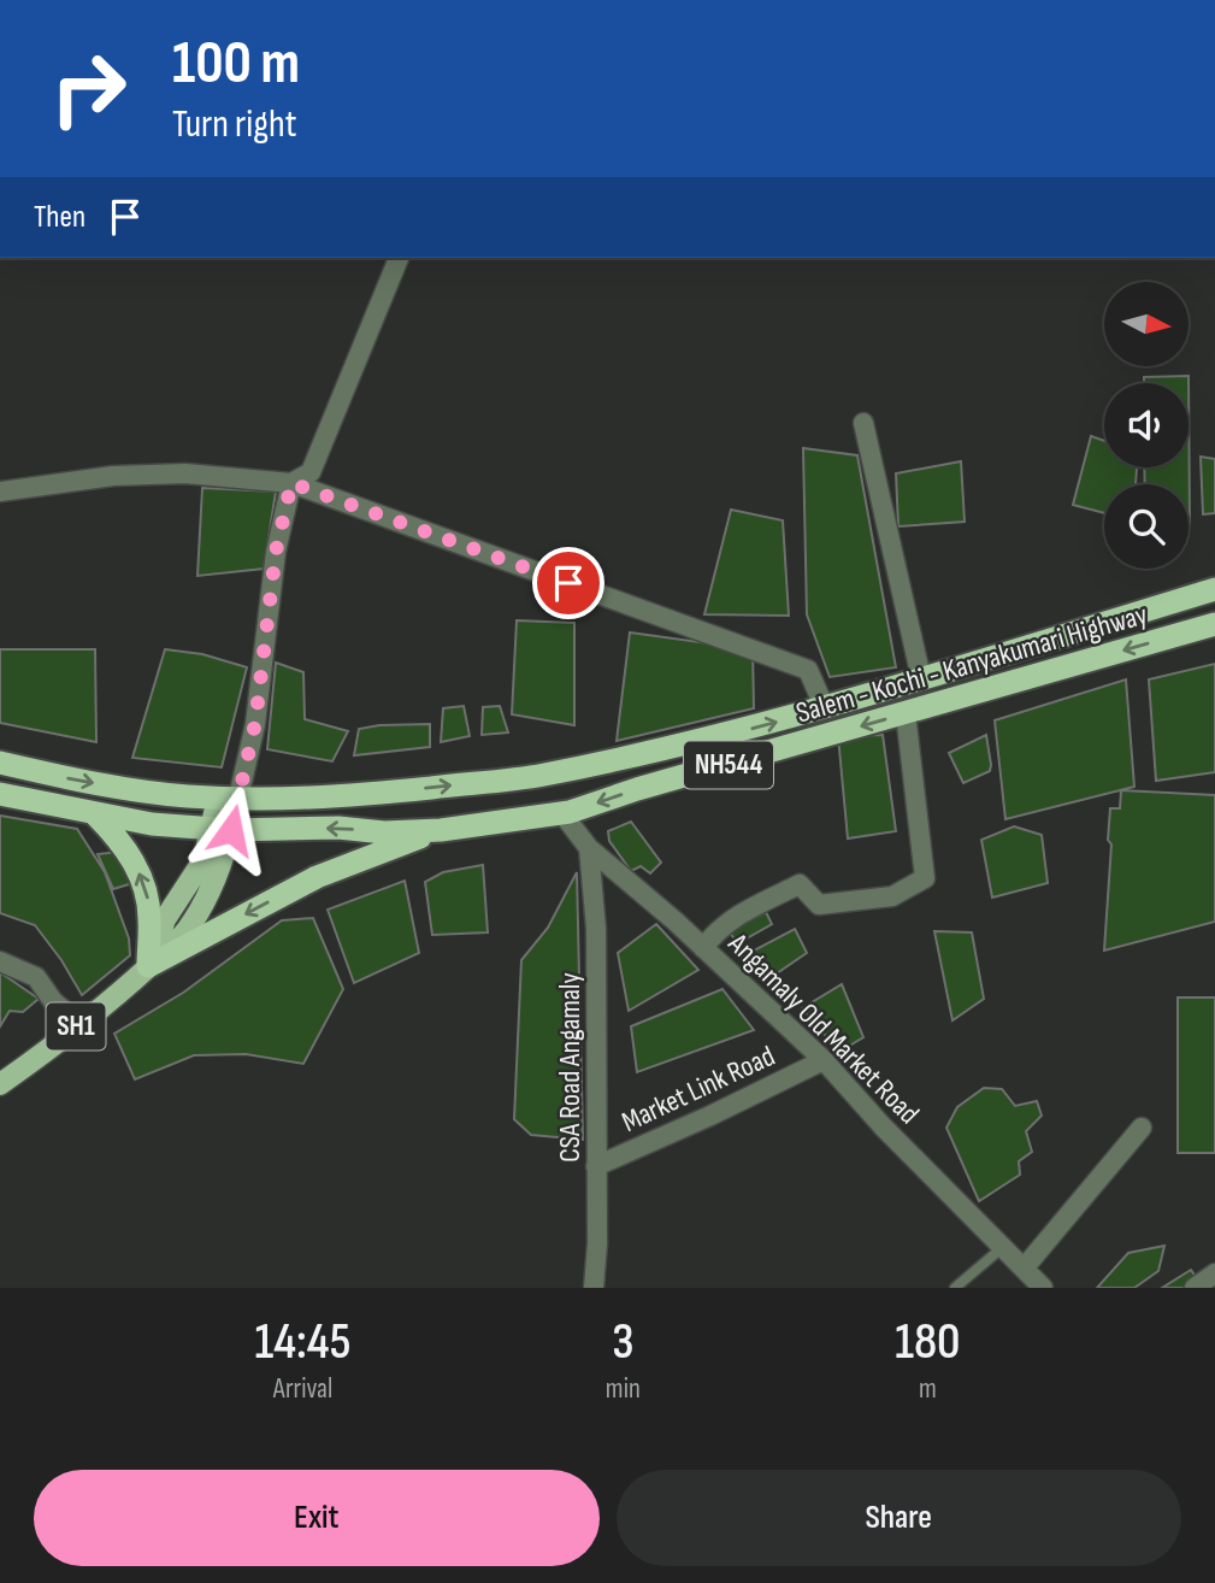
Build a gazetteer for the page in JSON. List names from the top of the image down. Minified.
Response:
{"streets":{"highway":["Salem - Kochi - Kanyakumari Highway","NH544","SH1"],"street":["Angamaly Old Market Road","CSA Road Angamaly","Market Link Road"]},"crossings":[["Salem - Kochi - Kanyakumari Highway","SH1"],["Salem - Kochi - Kanyakumari Highway","Angamaly Old Market Road"],["Angamaly Old Market Road","CSA Road Angamaly"],["Angamaly Old Market Road","Market Link Road"],["CSA Road Angamaly","Market Link Road"]],"north":"right","page":{"turn":["100 m","Turn right"],"then":"Then","eta":["14:45","Arrival","3","min","180","m"],"buttons":["Exit","Share"]}}
